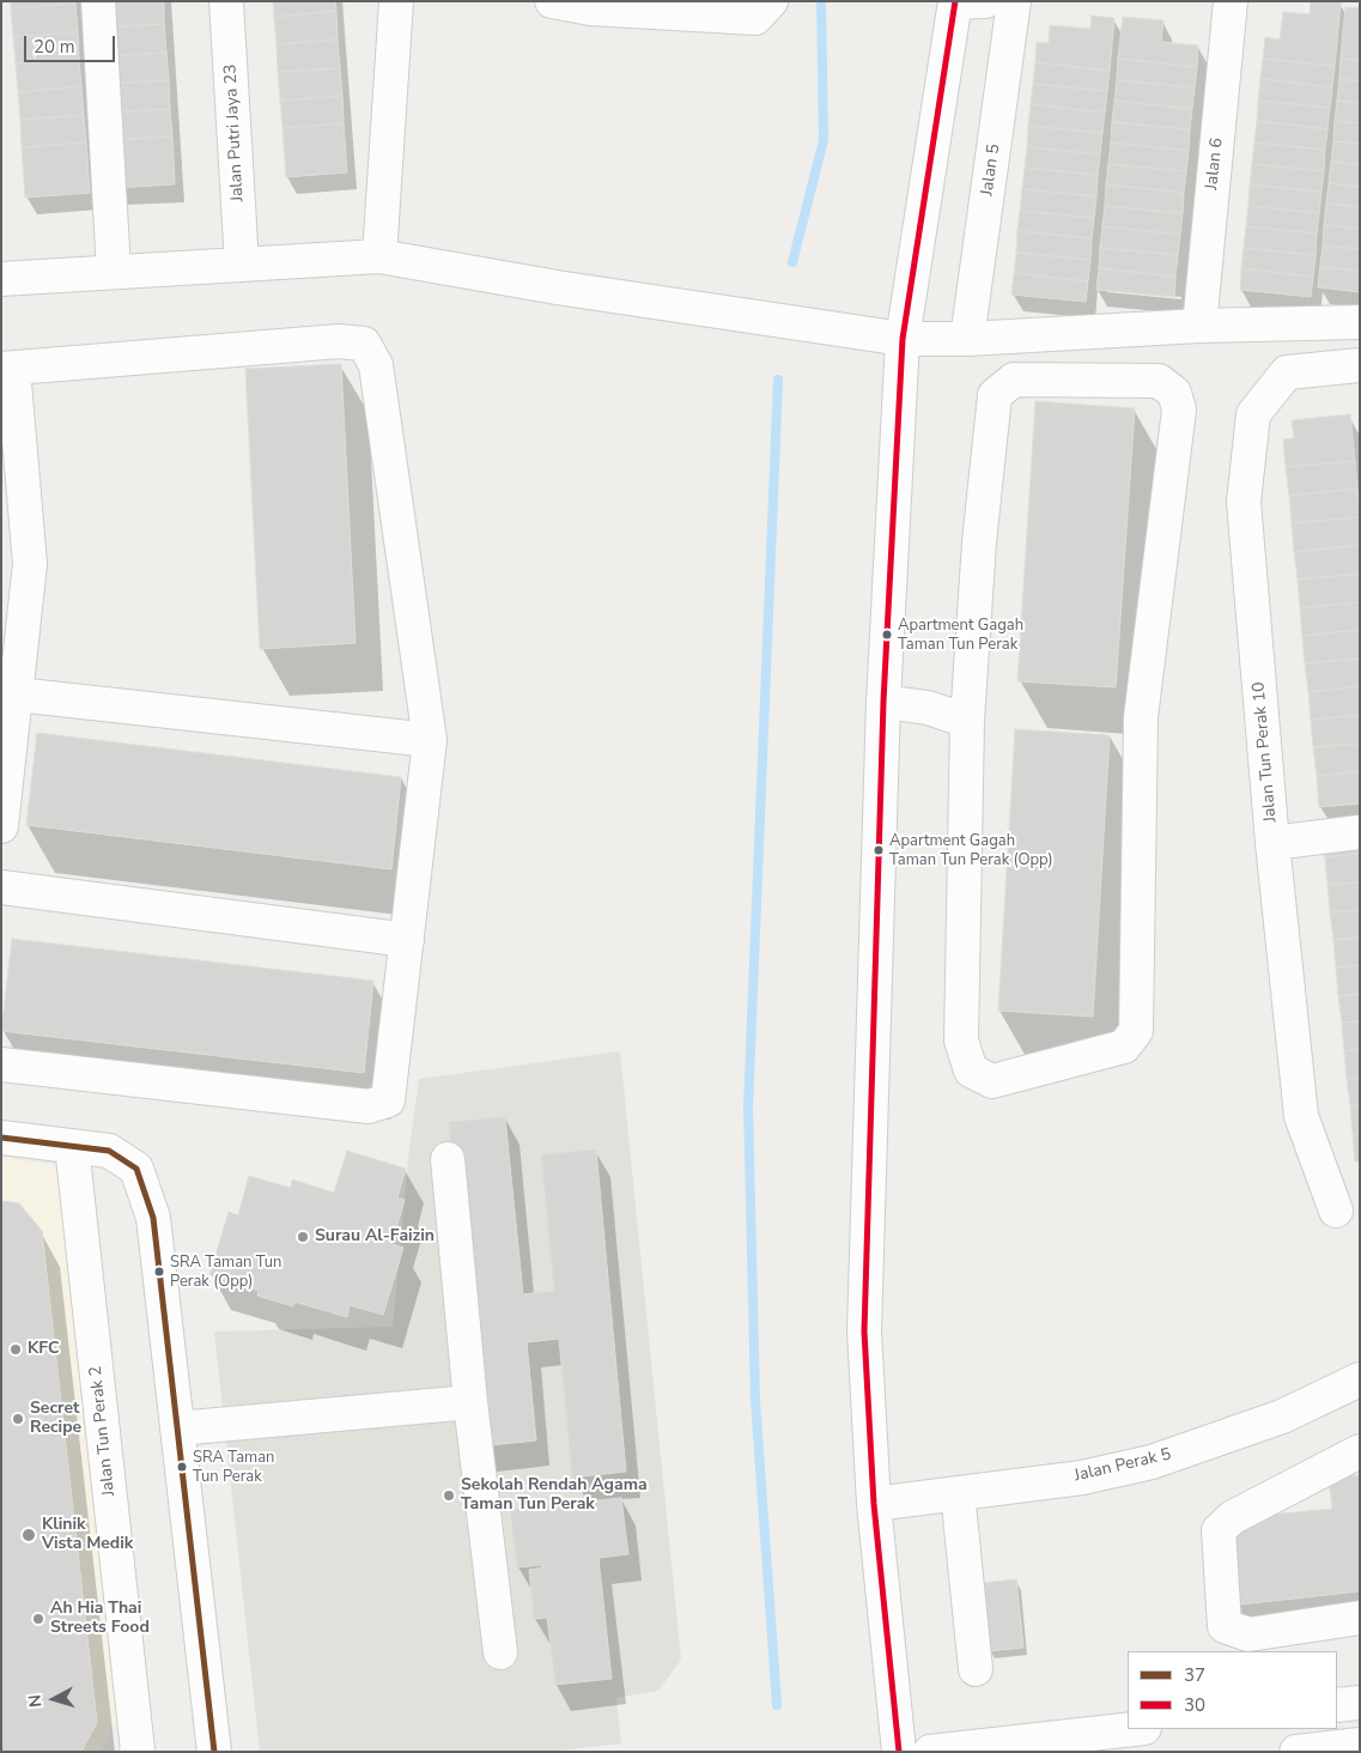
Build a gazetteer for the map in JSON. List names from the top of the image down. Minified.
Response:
{"streets":{"street":["Jalan Putri Jaya 23","Jalan 6","Jalan 5","Jalan Tun Perak 10","Jalan Tun Perak 2","Jalan Perak 5"]},"places":["Apartment Gagah Taman Tun Perak","Apartment Gagah Taman Tun Perak (Opp)","Surau Al-Faizin","SRA Taman Tun Perak (Opp)","KFC","Secret Recipe","SRA Taman Tun Perak","Sekolah Rendah Agama Taman Tun Perak","Klinik Vista Medik","Ah Hia Thai Streets Food"],"lines":["transit line 30","transit line 37"],"legend":["37","30"],"scale_bar":"20 m","north":"left"}
